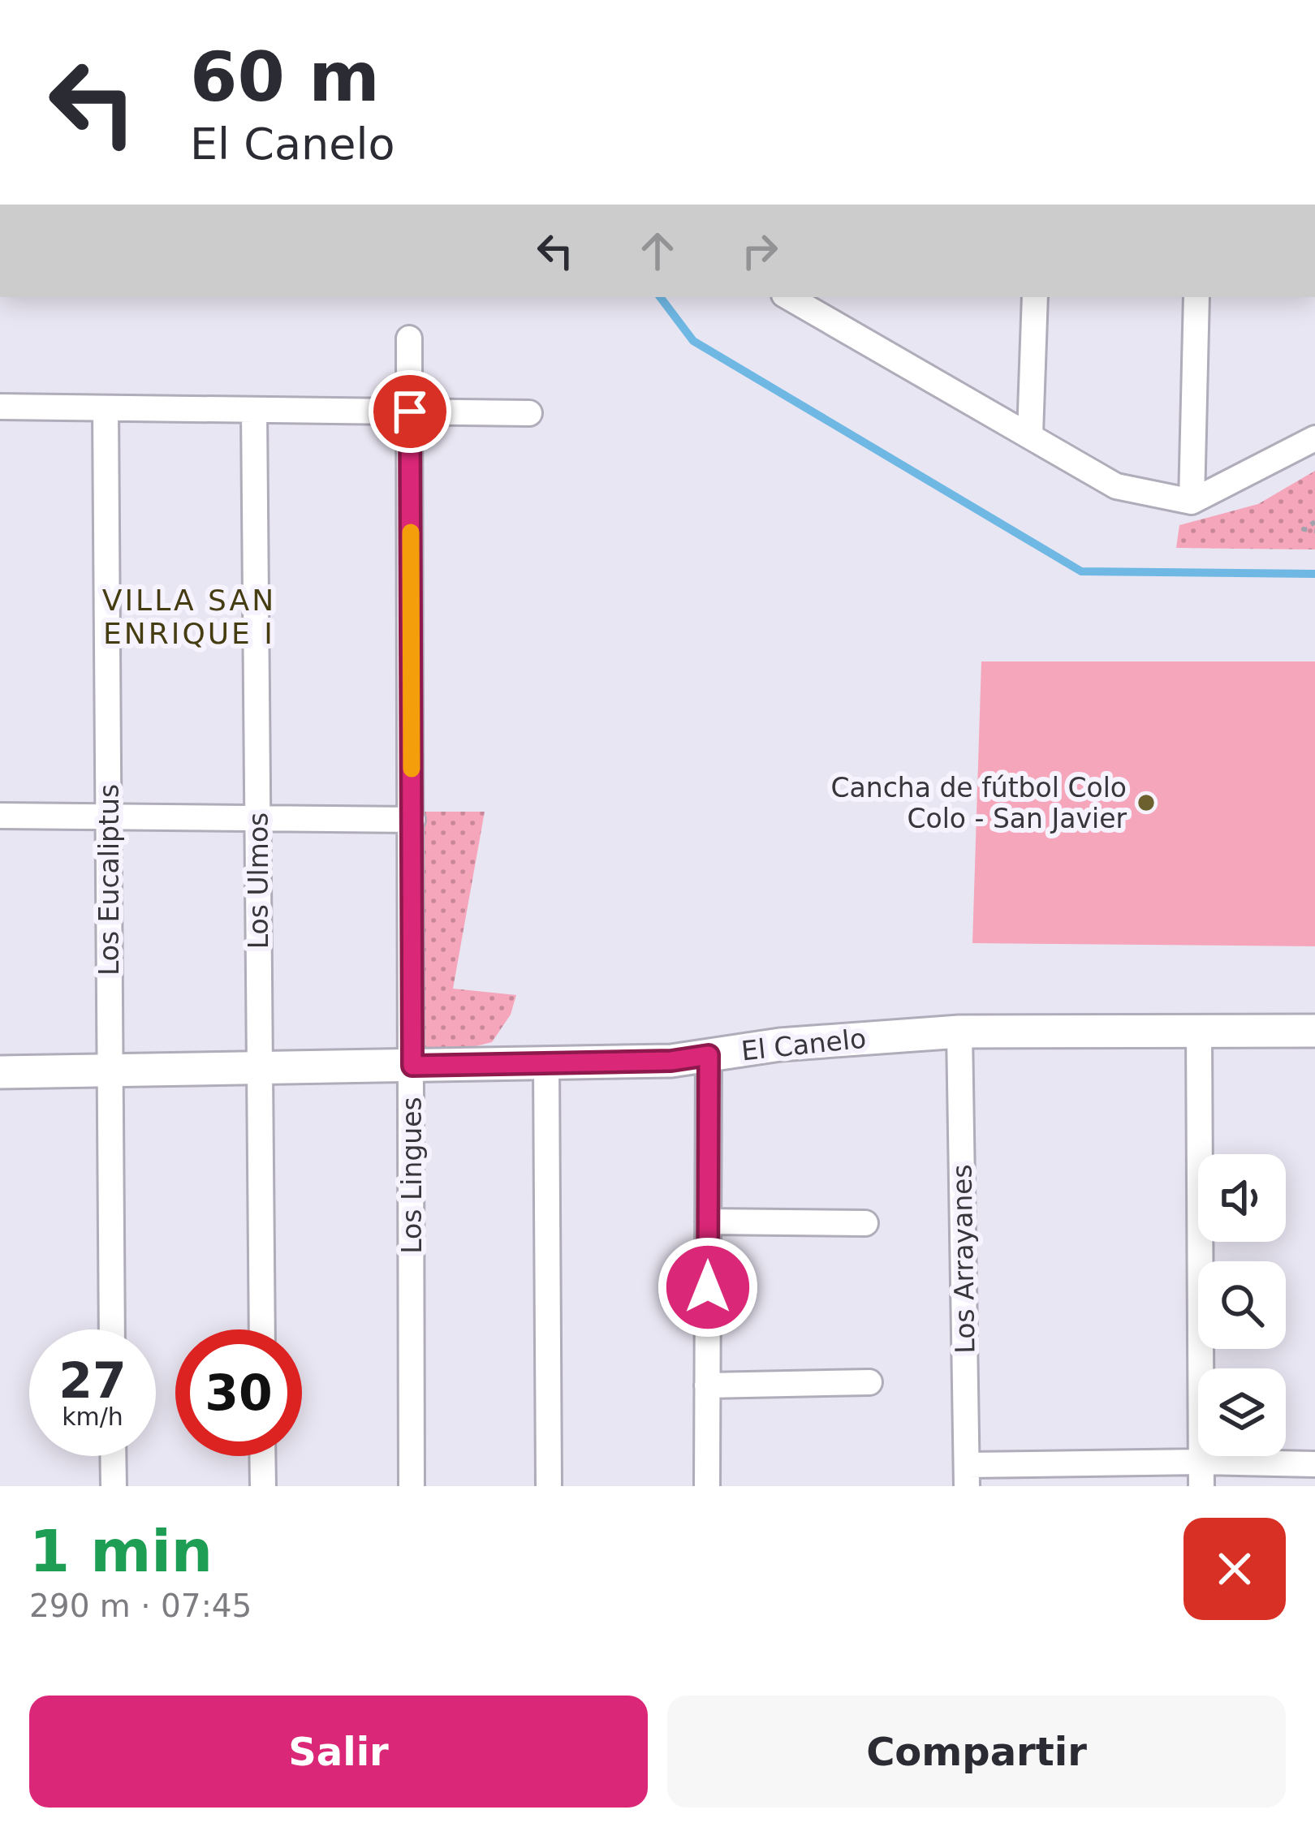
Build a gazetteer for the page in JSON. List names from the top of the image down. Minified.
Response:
{"streets":{"street":["Los Eucaliptus","Los Ulmos","El Canelo","Los Lingues","Los Arrayanes"]},"crossings":[["Los Eucaliptus","El Canelo"],["Los Ulmos","El Canelo"],["El Canelo","Los Lingues"],["El Canelo","Los Arrayanes"]],"districts":["VILLA SAN ENRIQUE I"],"places":["Cancha de fútbol Colo Colo - San Javier"],"page":{"turn":["60 m","El Canelo"],"speed":"27 km/h","limit":"30","heading":["1 min","290 m · 07:45"],"buttons":["Salir","Compartir"]}}
